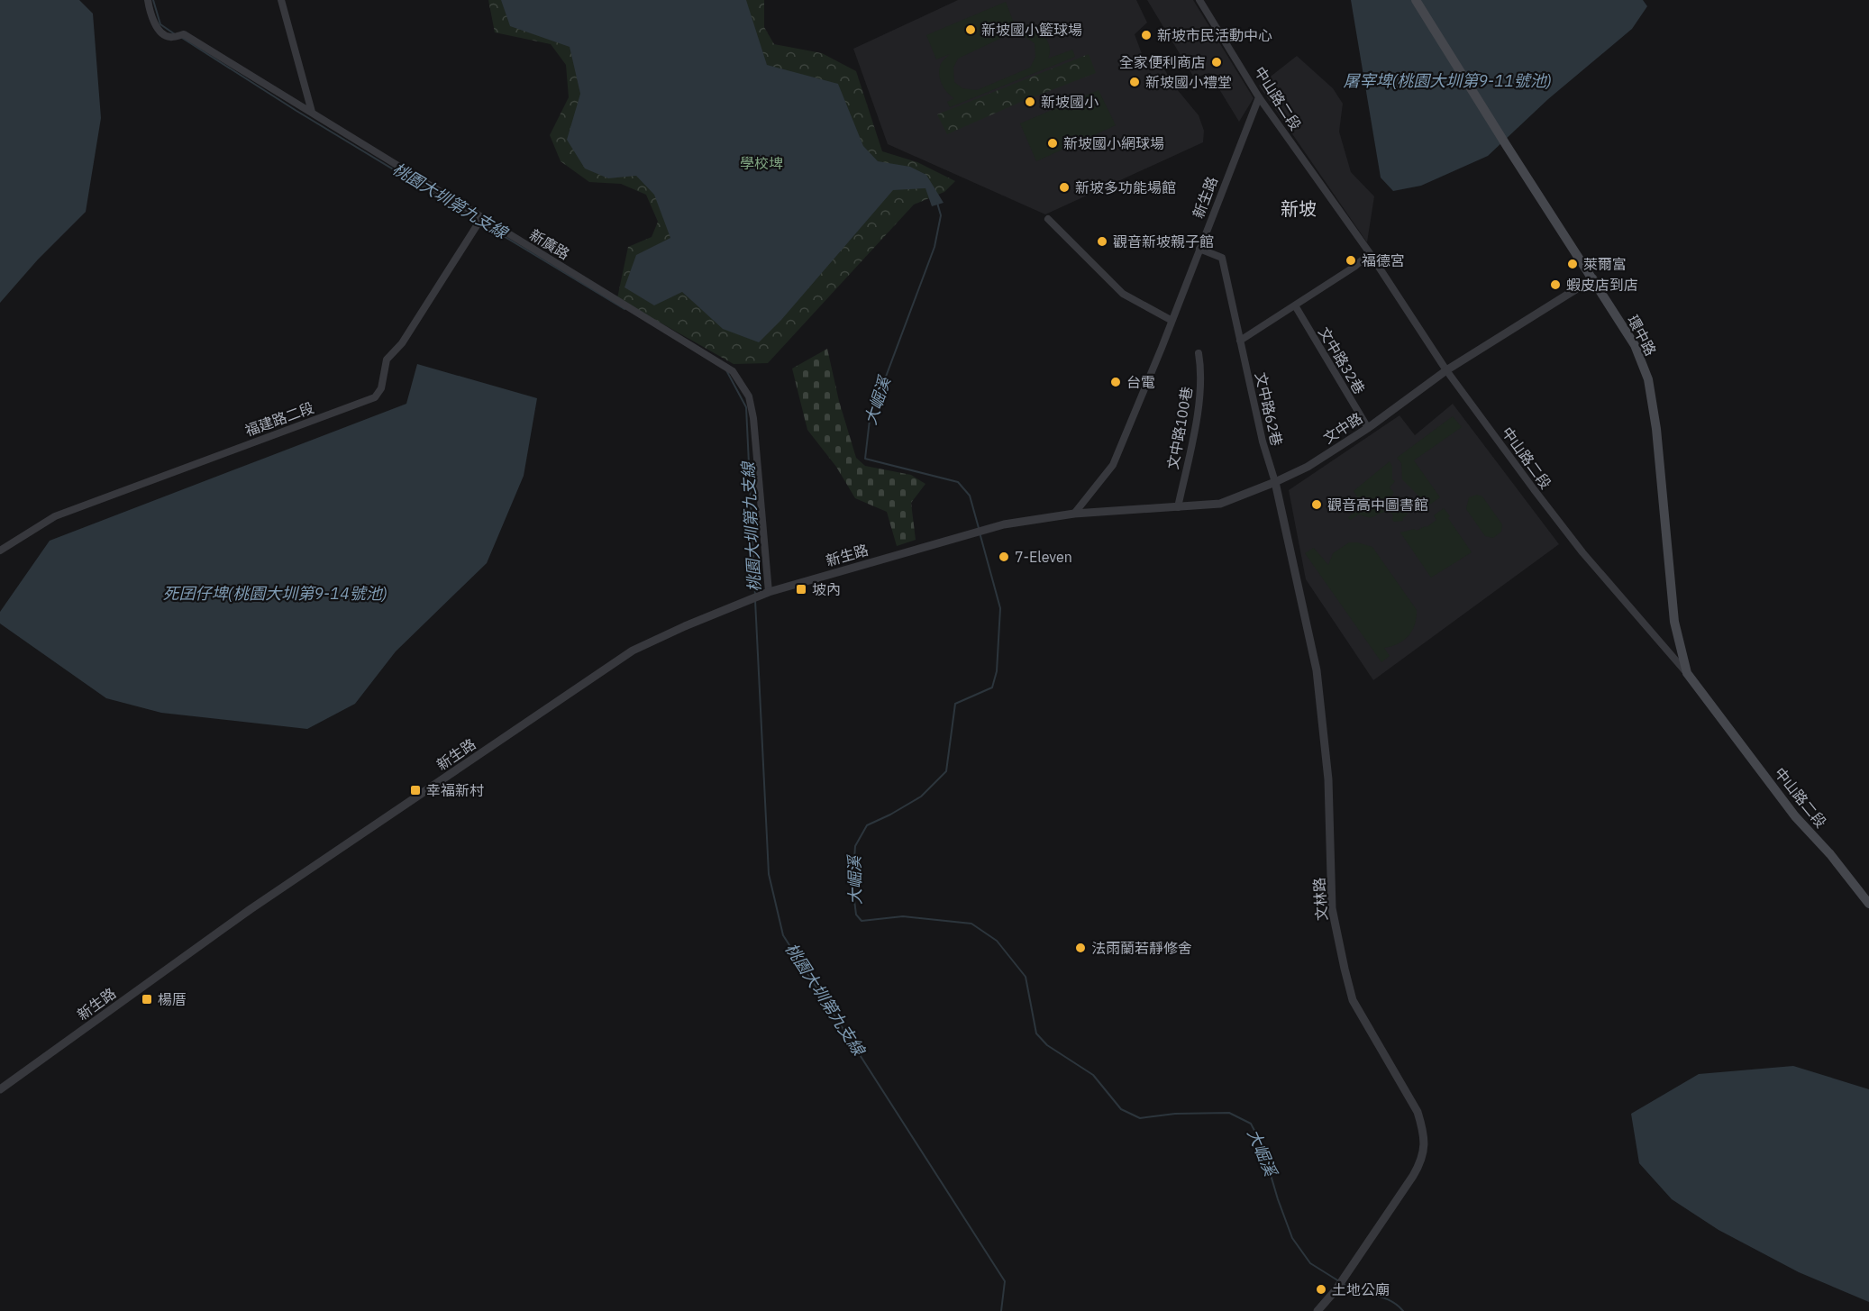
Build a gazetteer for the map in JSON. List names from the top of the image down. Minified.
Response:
{"streets":{"main road":["中山路二段","環中路"],"street":["新生路","新廣路","文中路32巷","文中路62巷","福建路二段","文中路100巷","文中路","文林路"]},"crossings":[["中山路二段","新生路"],["中山路二段","環中路"],["中山路二段","文中路"],["新生路","新廣路"],["新生路","文中路62巷"],["新生路","文中路"],["新廣路","福建路二段"],["環中路","文中路"],["文中路32巷","文中路"],["文中路62巷","文中路"],["文中路62巷","文林路"],["文中路100巷","文中路"],["文中路","文林路"]],"districts":["新坡"],"water":["屠宰埤(桃園大圳第9-11號池)","桃園大圳第九支線","大崛溪","死囝仔埤(桃園大圳第9-14號池)"],"parks":["學校埤"],"places":{"other":["新坡國小籃球場","新坡市民活動中心","全家便利商店","新坡國小禮堂","新坡國小","新坡國小網球場","新坡多功能場館","觀音新坡親子館","福德宮","萊爾富","蝦皮店到店","台電","觀音高中圖書館","7-Eleven","法雨蘭若靜修舍","土地公廟"],"transit":["坡內","幸福新村","楊厝"]}}
